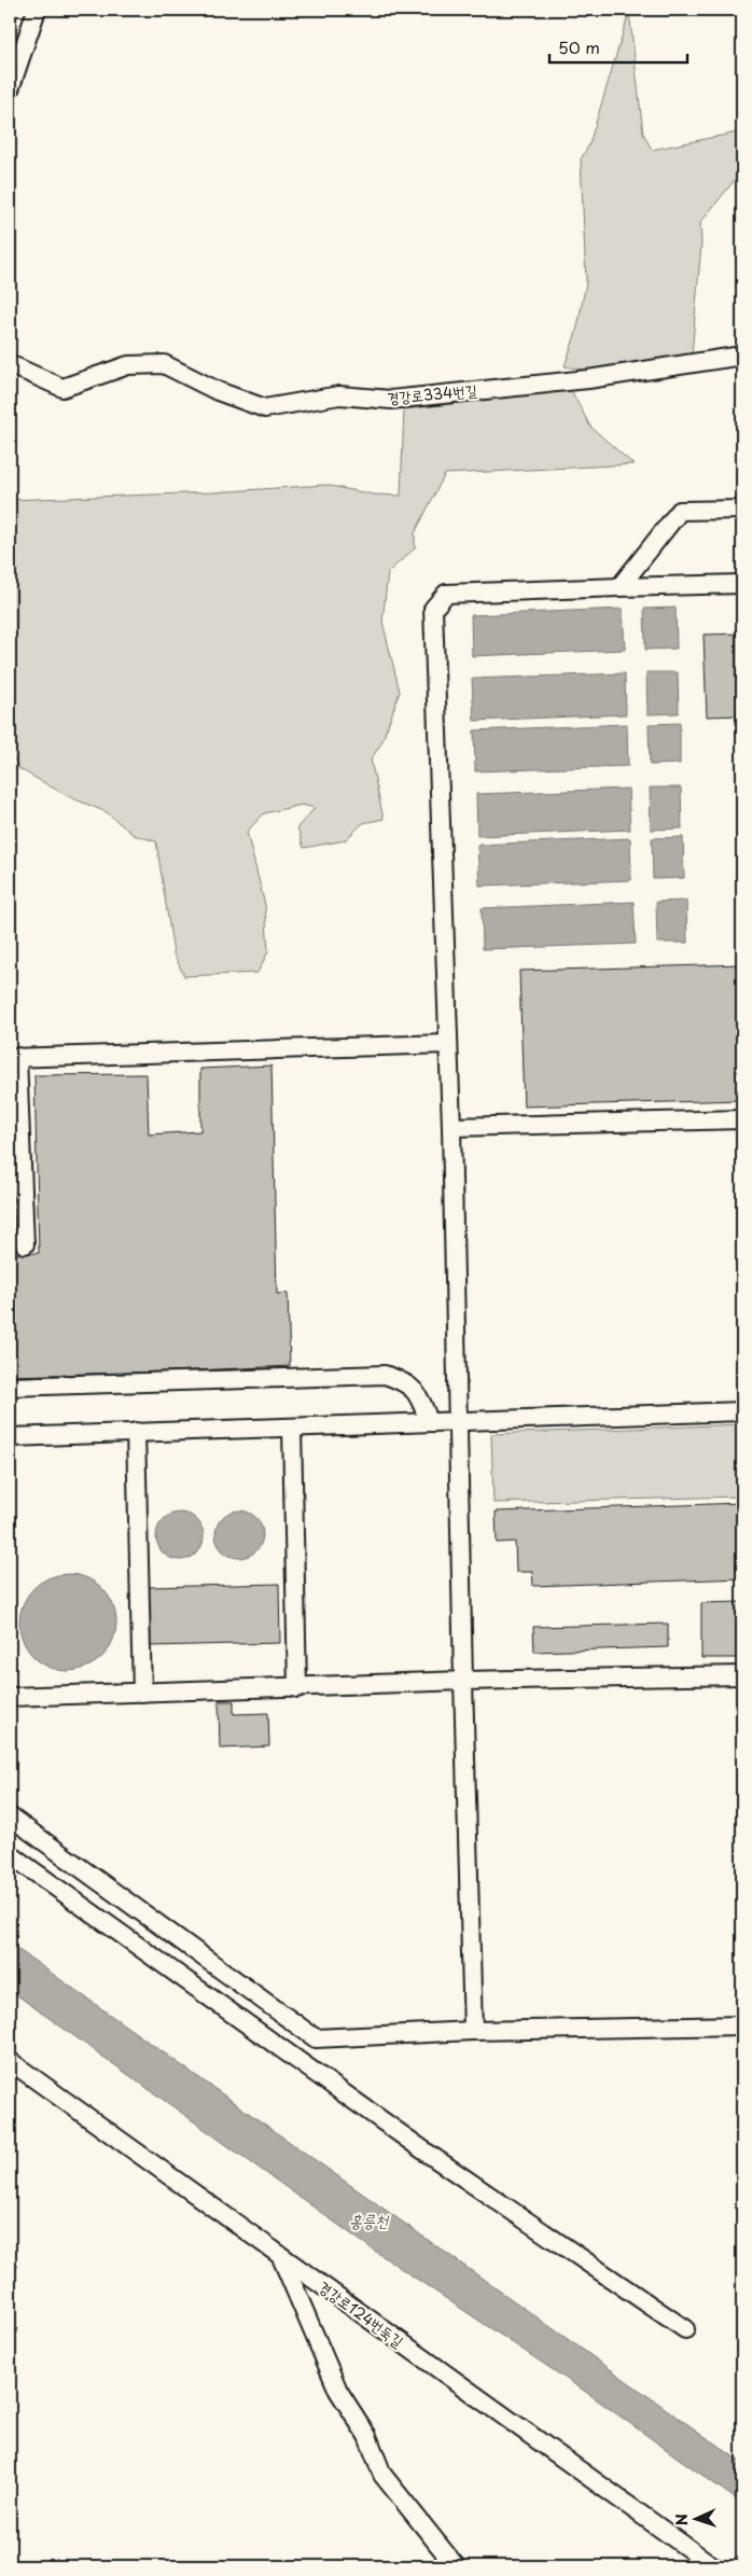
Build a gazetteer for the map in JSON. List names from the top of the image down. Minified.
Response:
{"streets":{"street":["경강로334번길","경강로124번둑길"]},"water":["홍릉천"],"scale_bar":"50 m","north":"left"}
